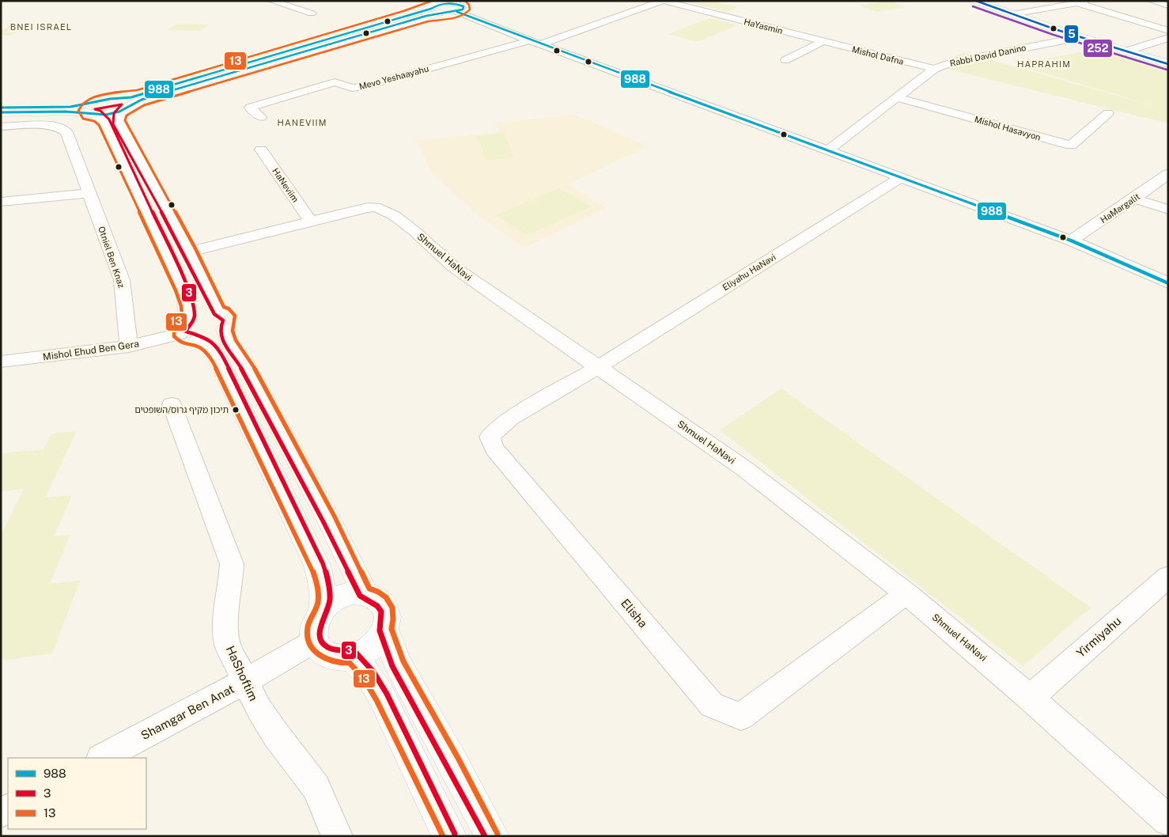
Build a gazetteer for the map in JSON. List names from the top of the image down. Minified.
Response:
{"streets":{"street":["HaYasmin","Mishol Dafna","Rabbi David Danino","Mevo Yeshaayahu","Mishol Hasavyon","HaNeviim","HaMargalit","Otniel Ben Knaz","Shmuel HaNavi","Eliyahu HaNavi","Mishol Ehud Ben Gera","Elisha","Yirmiyahu","HaShoftim","Shamgar Ben Anat"]},"crossings":[["HaYasmin","Mishol Dafna"],["Mishol Dafna","Rabbi David Danino"],["Rabbi David Danino","Mishol Hasavyon"],["HaNeviim","Shmuel HaNavi"],["Otniel Ben Knaz","Mishol Ehud Ben Gera"],["Shmuel HaNavi","Eliyahu HaNavi"],["Shmuel HaNavi","Elisha"],["Shmuel HaNavi","Yirmiyahu"],["Eliyahu HaNavi","Elisha"],["HaShoftim","Shamgar Ben Anat"]],"districts":["BNEI ISRAEL","HAPRAHIM","HANEVIIM"],"places":["תיכון מקיף גרוס/השופטים"],"lines":["transit line 13","transit line 5","transit line 988","transit line 252","transit line 3"],"legend":["988","3","13"]}
